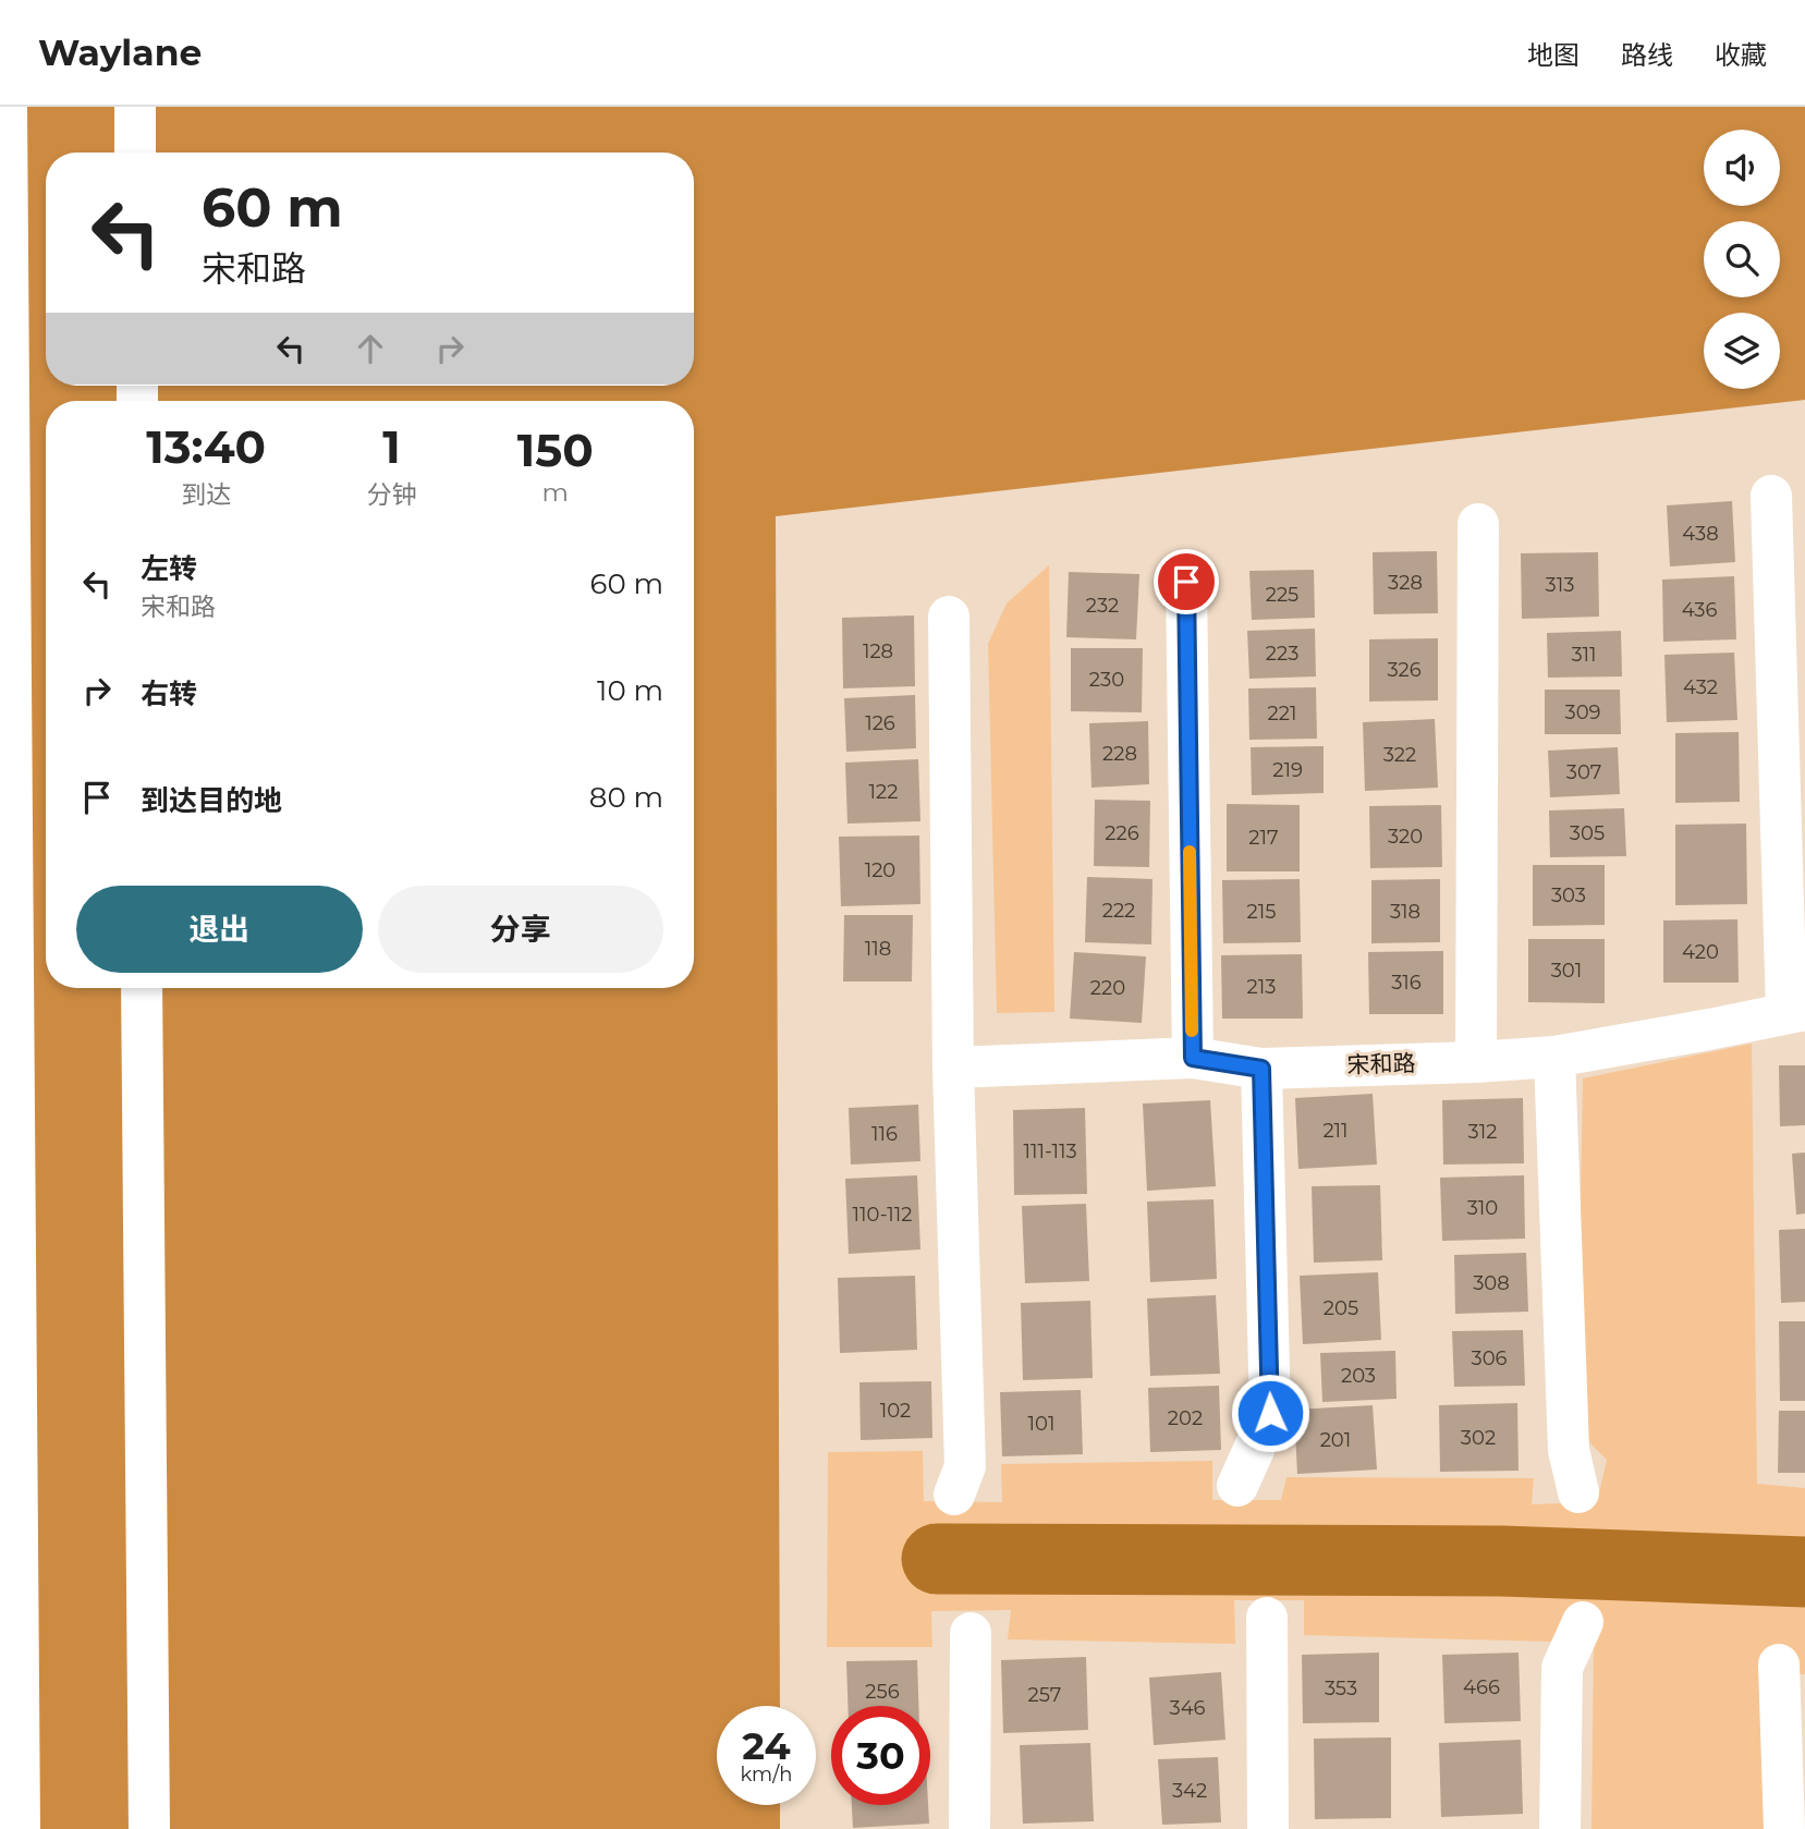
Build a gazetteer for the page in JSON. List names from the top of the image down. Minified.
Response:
{"streets":{"main road":["宋和路"]},"house_numbers":["438","328","313","225","232","436","128","223","311","326","230","432","309","221","126","228","322","219","307","122","226","305","320","217","120","303","222","215","318","118","420","301","316","213","220","211","312","116","111-113","310","110-112","308","205","306","203","102","202","101","302","201","466","353","256","257","346","342"],"page":{"header":"Waylane","nav":["地图","路线","收藏"],"turn":["60 m","宋和路"],"eta":["13:40","到达","1","分钟","150","m"],"list":[{"name":"左转","note":"宋和路","value":"60 m"},{"name":"右转","value":"10 m"},{"name":"到达目的地","value":"80 m"}],"buttons":["退出","分享"],"speed":"24 km/h","limit":"30"}}
